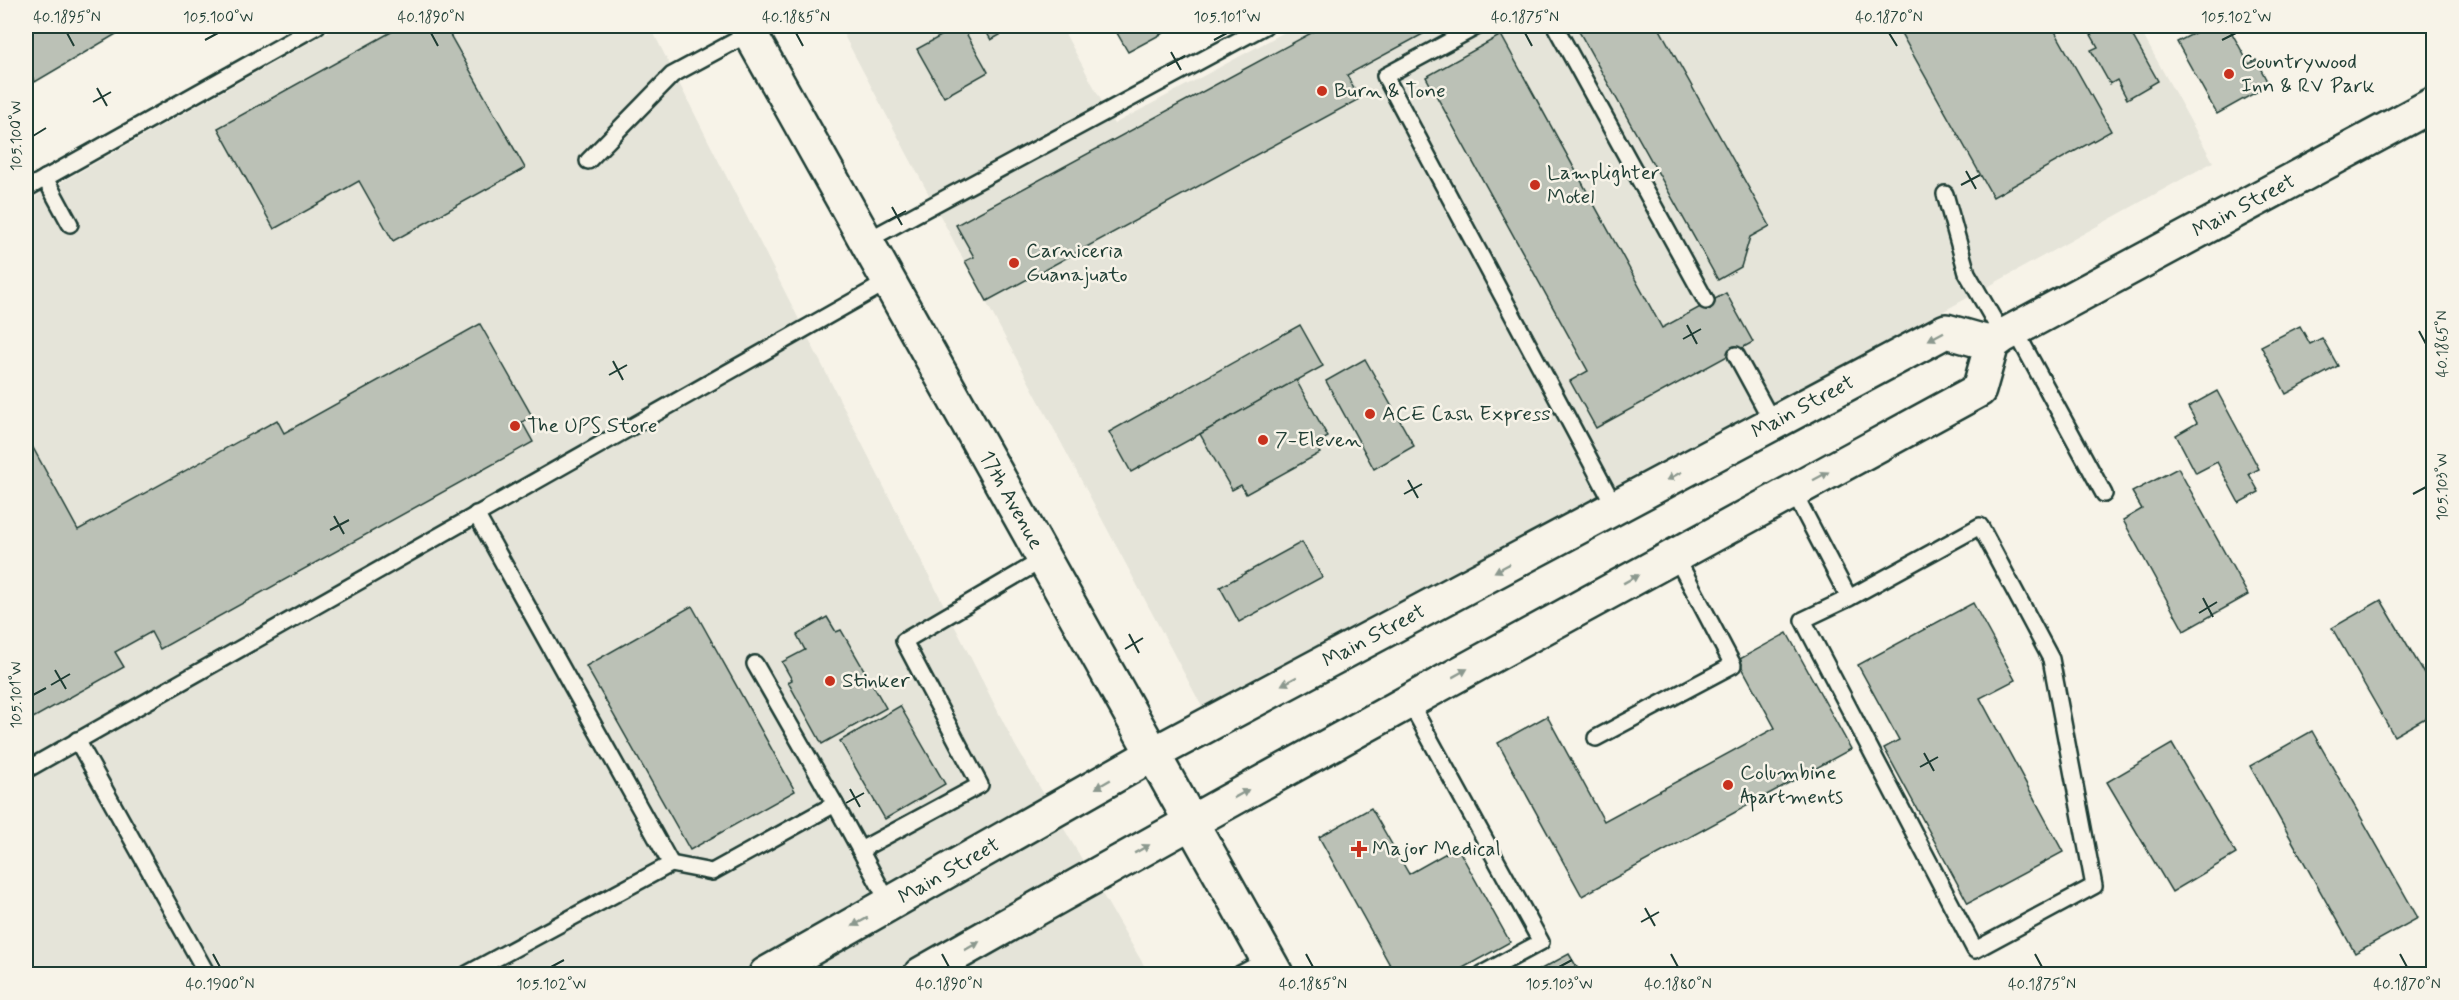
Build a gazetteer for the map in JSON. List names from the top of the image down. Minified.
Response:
{"streets":{"main road":["Main Street","17th Avenue"]},"crossings":[["Main Street","17th Avenue"]],"places":{"other":["Countrywood Inn & RV Park","Burn & Tone","Lamplighter Motel","Carniceria Guanajuato","ACE Cash Express","The UPS Store","7-Eleven","Stinker","Columbine Apartments"],"health":["Major Medical"]},"coordinates":["40.1895°N","105.100°W","40.1890°N","40.1885°N","105.101°W","40.1875°N","40.1870°N","105.102°W","40.1865°N","105.103°W","40.1900°N","40.1880°N"]}
